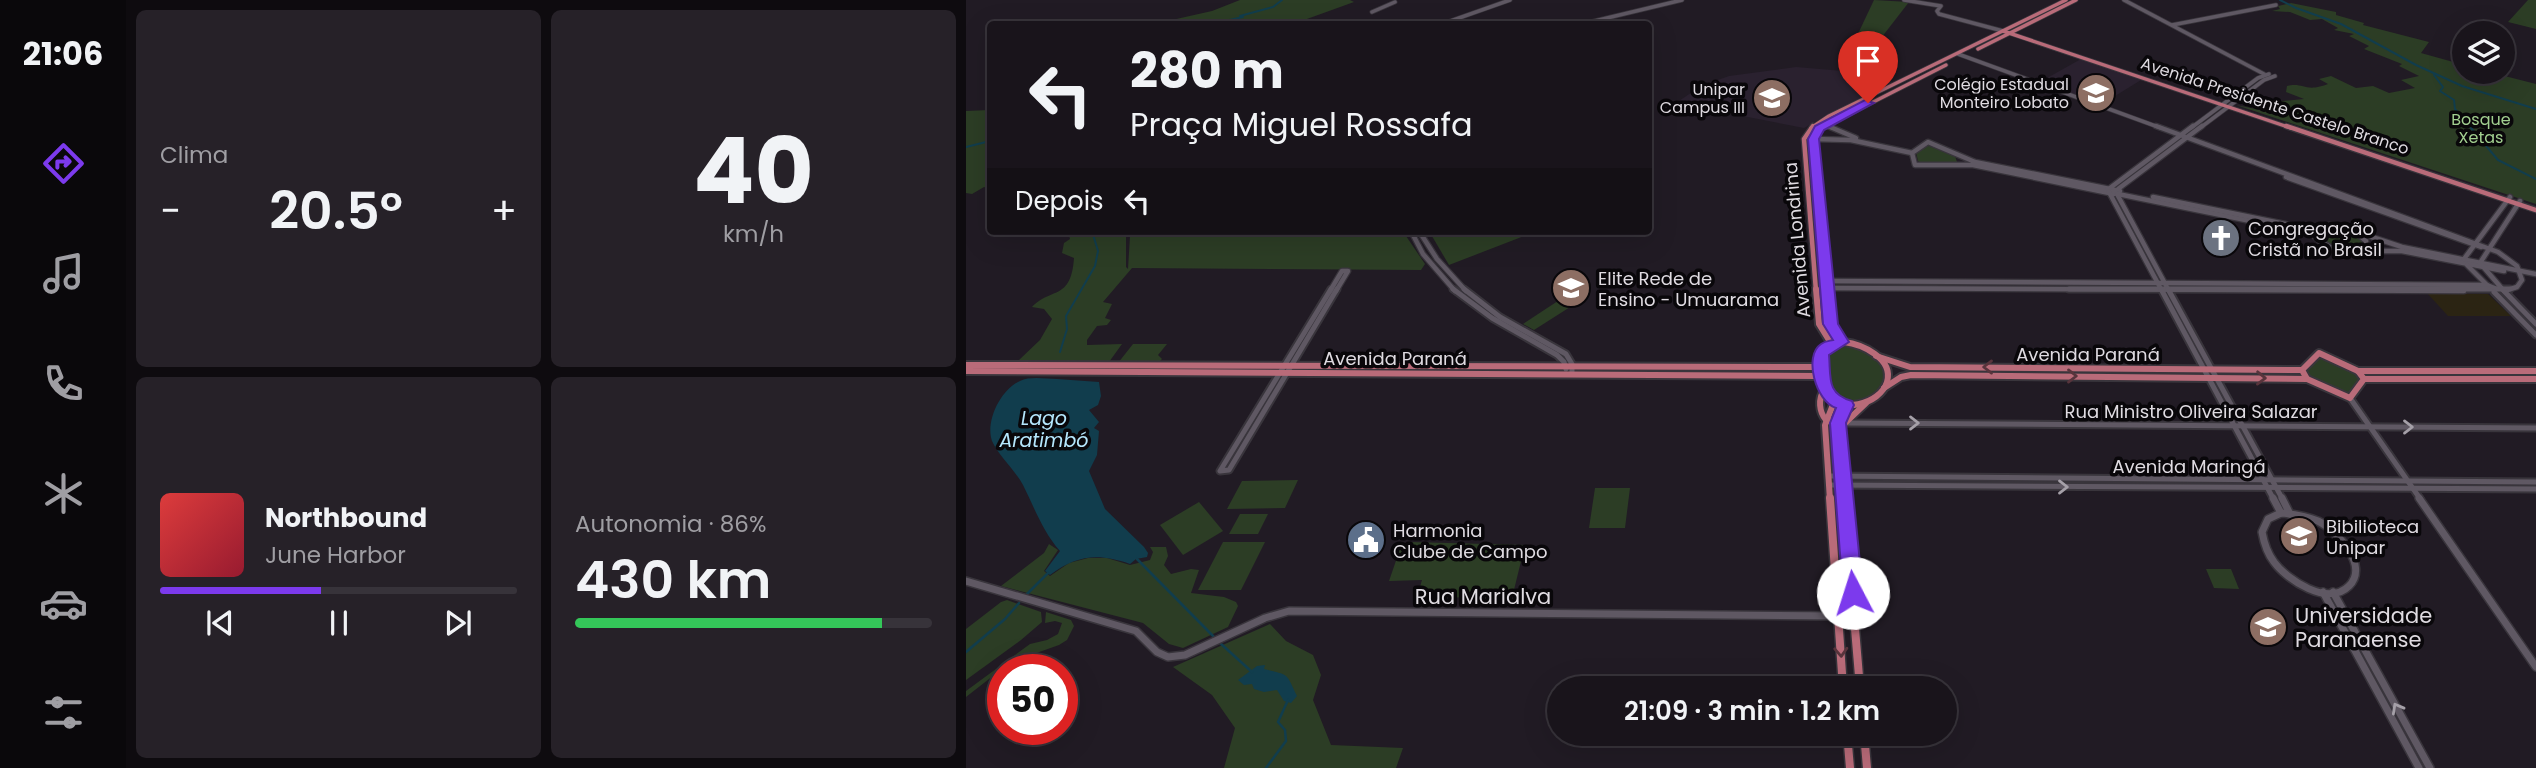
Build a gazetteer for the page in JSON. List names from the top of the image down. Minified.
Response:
{"streets":{"main road":["Avenida Presidente Castelo Branco","Avenida Londrina","Avenida Paraná"],"street":["Rua Ministro Oliveira Salazar","Avenida Maringá","Rua Marialva"]},"crossings":[["Avenida Londrina","Avenida Paraná"]],"one_way":["Rua Ministro Oliveira Salazar"],"water":["Lago Aratimbó"],"parks":["Bosque Xetas"],"places":{"school or university":["Colégio Estadual Monteiro Lobato","Unipar Campus III","Elite Rede de Ensino - Umuarama","Bibilioteca Unipar","Universidade Paranaense"],"church":["Congregação Cristã no Brasil"],"public building":["Harmonia Clube de Campo"]},"page":{"tabs":"21:06","tile":["Clima",["40","km/h"],["Autonomia · 86%","430 km"]],"turn":["280 m","Praça Miguel Rossafa"],"then":"Depois","heat":["−","20.5°","+"],"song":["Northbound","June Harbor"],"limit":"50","trip":"21:09 · 3 min · 1.2 km"}}
